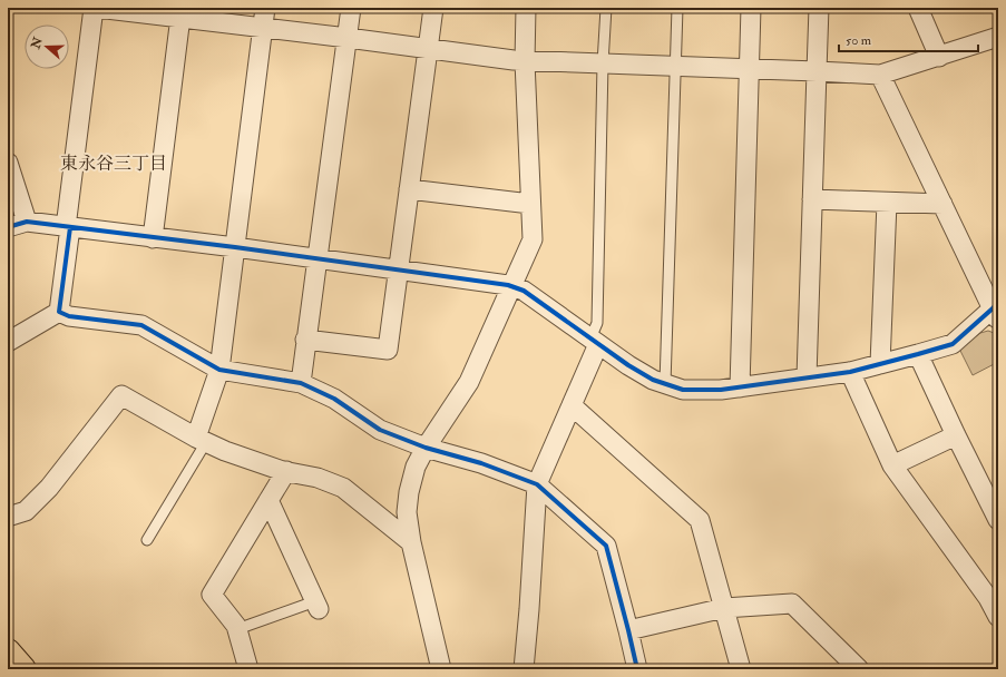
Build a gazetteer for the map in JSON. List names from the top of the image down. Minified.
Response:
{"districts":["東永谷三丁目"],"scale_bar":"50 m","north":"left"}
